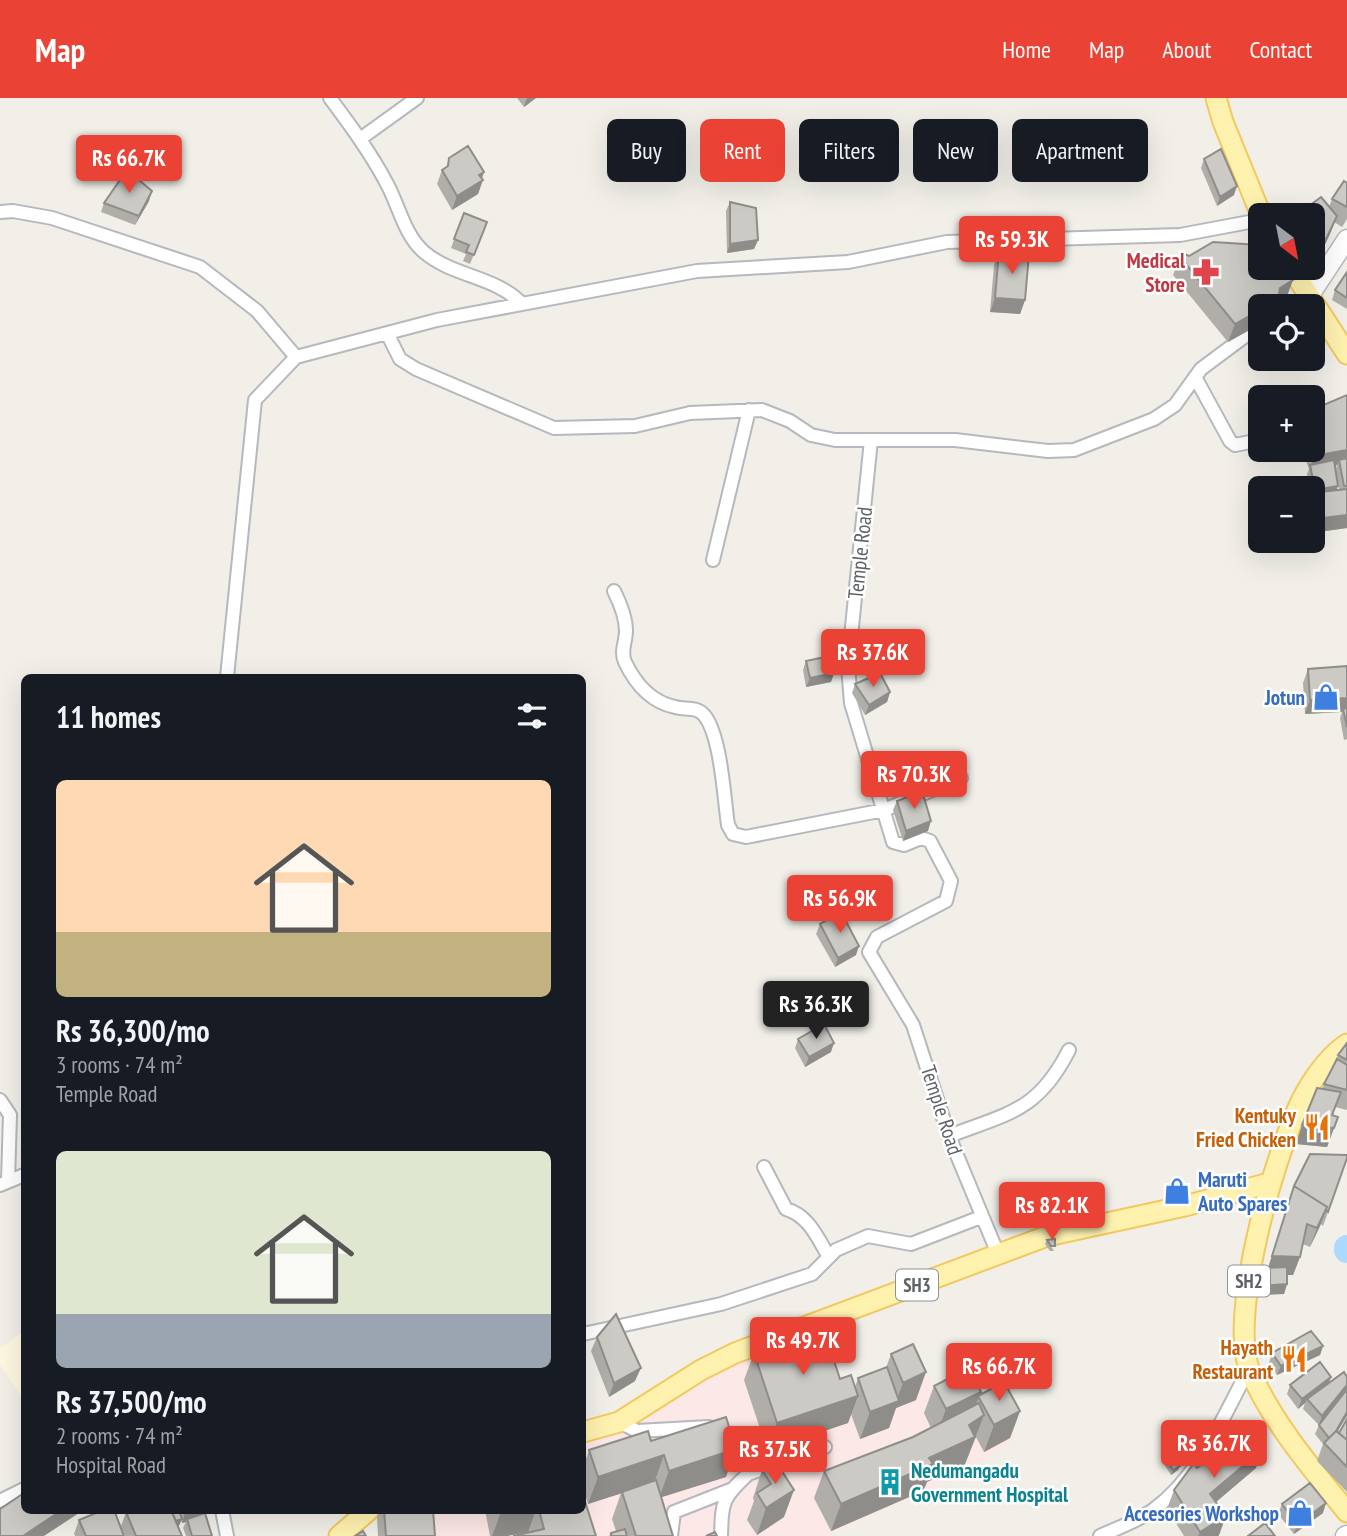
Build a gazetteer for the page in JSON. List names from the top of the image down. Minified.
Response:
{"streets":{"main road":["SH2","SH3"],"street":["Temple Road"]},"crossings":[["Temple Road","SH3"],["SH2","SH3"]],"places":{"pharmacy":["Medical Store"],"shop":["Jotun","Maruti Auto Spares","Accesories Workshop"],"restaurant":["Kentuky Fried Chicken","Hayath Restaurant"],"building":["Nedumangadu Government Hospital"]},"north":"bottom right","page":{"header":"Map","nav":["Home","Map","About","Contact"],"chip":["Buy","Rent","Filters","New","Apartment"],"price":["Rs 66.7K","Rs 59.3K","Rs 37.6K","Rs 70.3K","Rs 56.9K","Rs 36.3K","Rs 82.1K","Rs 49.7K","Rs 66.7K","Rs 36.7K","Rs 37.5K"],"map_buttons":["+","−"],"heading":"11 homes","list":[{"name":"Rs 36,300/mo","note":"3 rooms · 74 m² · Temple Road"},{"name":"Rs 37,500/mo","note":"2 rooms · 74 m² · Hospital Road"}]}}
